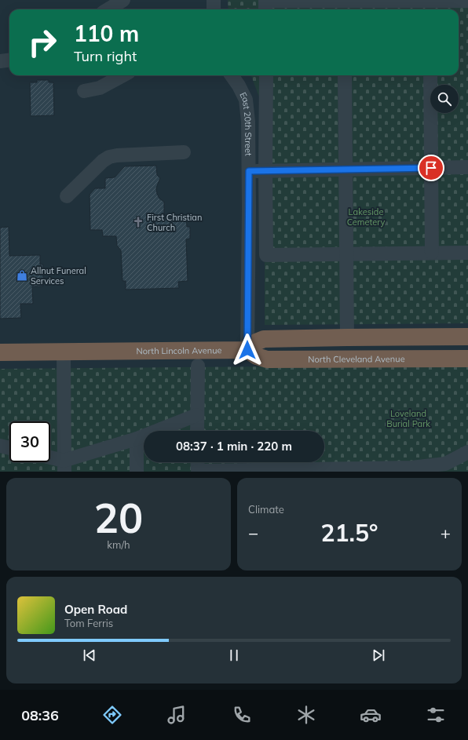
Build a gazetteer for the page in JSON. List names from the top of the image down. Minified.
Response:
{"streets":{"highway":["North Lincoln Avenue","North Cleveland Avenue"],"street":["East 20th Street"]},"crossings":[["East 20th Street","North Lincoln Avenue"],["East 20th Street","North Cleveland Avenue"],["North Lincoln Avenue","North Cleveland Avenue"]],"parks":["Lakeside Cemetery","Loveland Burial Park"],"places":{"church":["First Christian Church"],"shop":["Allnut Funeral Services"]},"page":{"turn":["110 m","Turn right"],"limit":"30","trip":"08:37 · 1 min · 220 m","tile":[["20","km/h"],"Climate"],"heat":["−","21.5°","+"],"song":["Open Road","Tom Ferris"],"tabs":"08:36"}}
